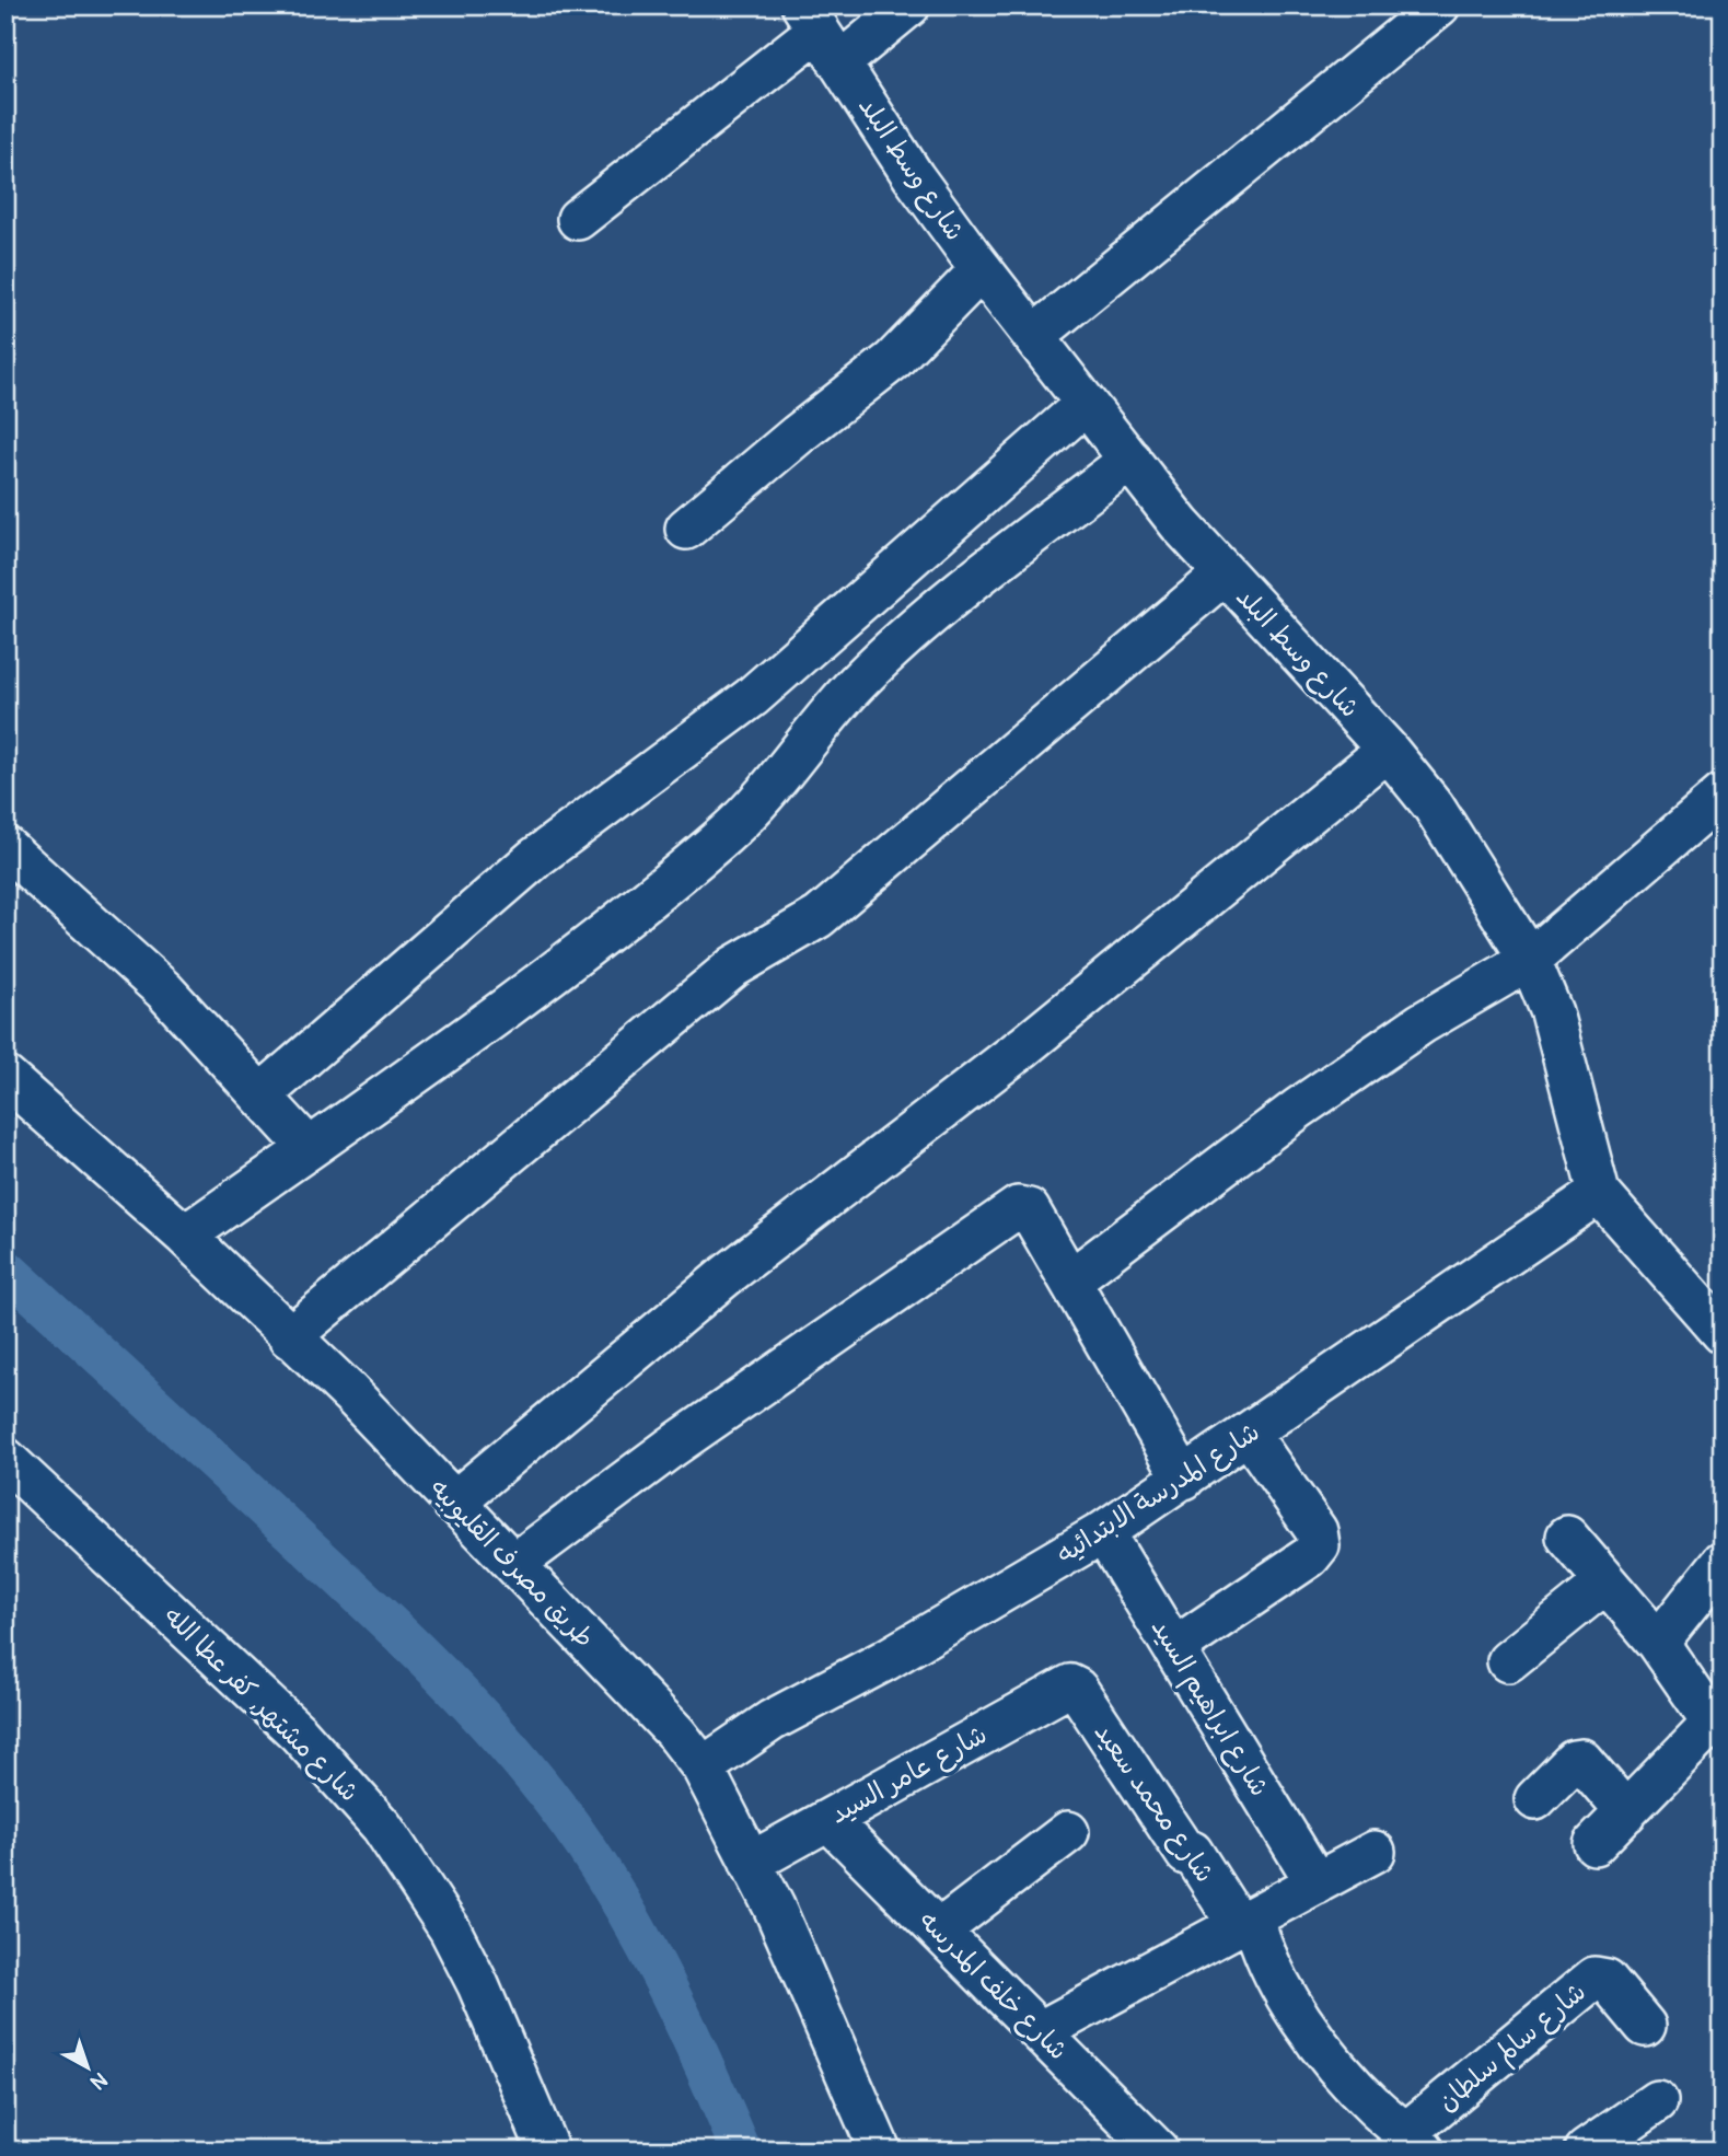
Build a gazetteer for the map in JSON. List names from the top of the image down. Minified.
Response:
{"streets":{"street":["شارع وسط البلد","شارع المدرسة الابتدائيه","طريق مصرف القليوبيه","شارع مشتهر, كفر عطا الله","شارع ابراهيم السيد","شارع عامر السيد","شارع محمد سعيد","شارع خلف المدرسه","شارع سالم سلطان"]},"crossings":[["شارع وسط البلد","شارع المدرسة الابتدائيه"],["شارع المدرسة الابتدائيه","طريق مصرف القليوبيه"],["شارع المدرسة الابتدائيه","شارع ابراهيم السيد"],["طريق مصرف القليوبيه","شارع عامر السيد"],["شارع عامر السيد","شارع محمد سعيد"],["شارع عامر السيد","شارع خلف المدرسه"],["شارع محمد سعيد","شارع سالم سلطان"]],"north":"bottom right"}
